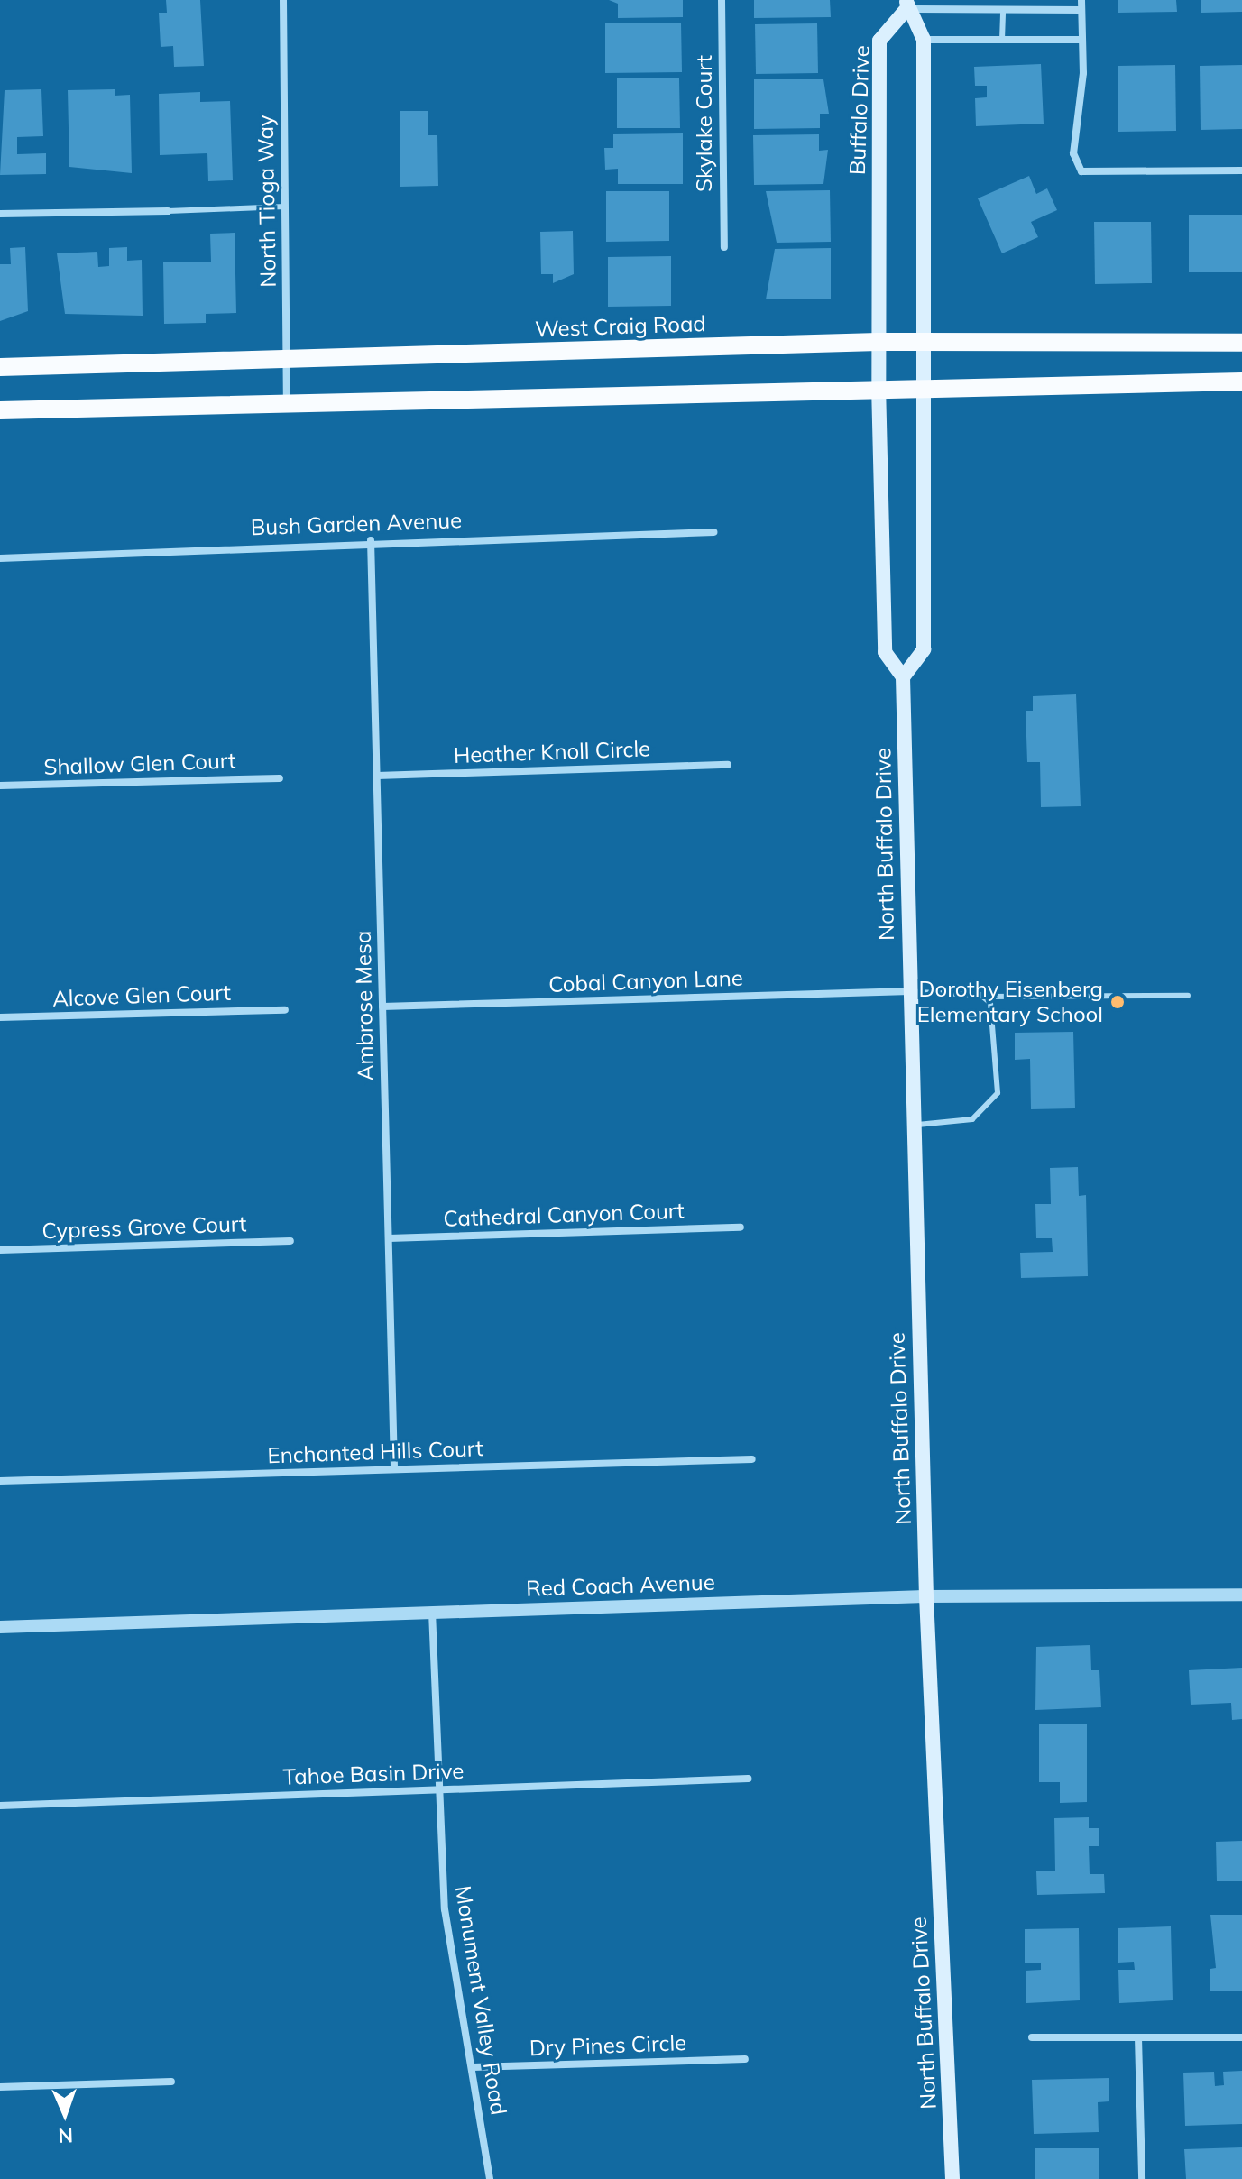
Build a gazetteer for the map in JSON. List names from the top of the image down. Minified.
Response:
{"streets":{"main road":["Buffalo Drive","West Craig Road","North Buffalo Drive"],"street":["Skylake Court","North Tioga Way","Bush Garden Avenue","Heather Knoll Circle","Shallow Glen Court","Cobal Canyon Lane","Alcove Glen Court","Ambrose Mesa","Cathedral Canyon Court","Cypress Grove Court","Enchanted Hills Court","Red Coach Avenue","Tahoe Basin Drive","Monument Valley Road","Dry Pines Circle"]},"crossings":[["Buffalo Drive","West Craig Road"],["Buffalo Drive","North Buffalo Drive"],["North Tioga Way","West Craig Road"],["Bush Garden Avenue","Ambrose Mesa"],["Heather Knoll Circle","Ambrose Mesa"],["North Buffalo Drive","Cobal Canyon Lane"],["North Buffalo Drive","Red Coach Avenue"],["Cobal Canyon Lane","Ambrose Mesa"],["Ambrose Mesa","Cathedral Canyon Court"],["Ambrose Mesa","Enchanted Hills Court"],["Red Coach Avenue","Monument Valley Road"],["Tahoe Basin Drive","Monument Valley Road"],["Monument Valley Road","Dry Pines Circle"]],"places":["Dorothy Eisenberg Elementary School"],"north":"bottom"}
